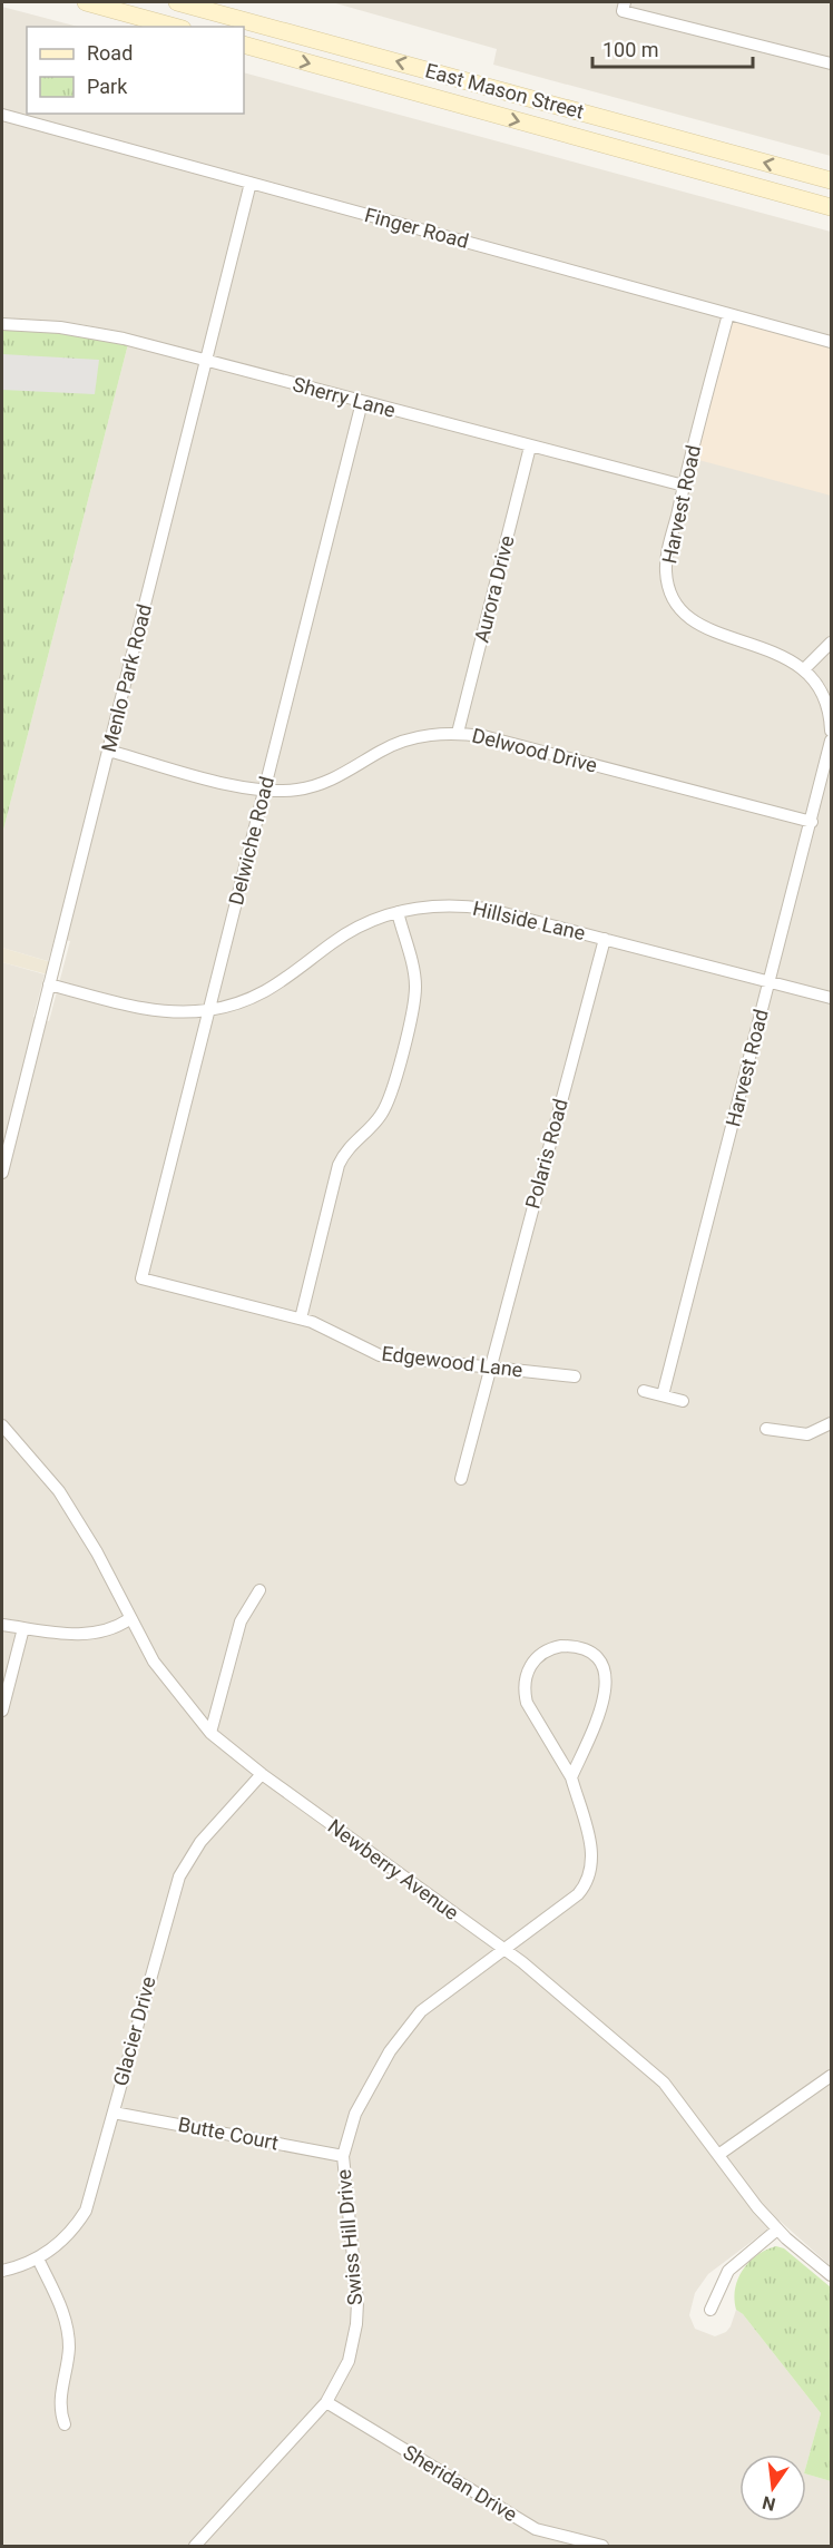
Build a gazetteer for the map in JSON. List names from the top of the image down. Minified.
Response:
{"streets":{"main road":["East Mason Street"],"street":["Finger Road","Sherry Lane","Harvest Road","Aurora Drive","Menlo Park Road","Delwood Drive","Delwiche Road","Hillside Lane","Polaris Road","Edgewood Lane","Newberry Avenue","Glacier Drive","Butte Court","Swiss Hill Drive","Sheridan Drive"]},"crossings":[["Finger Road","Harvest Road"],["Finger Road","Menlo Park Road"],["Sherry Lane","Harvest Road"],["Sherry Lane","Aurora Drive"],["Sherry Lane","Menlo Park Road"],["Sherry Lane","Delwiche Road"],["Harvest Road","Delwood Drive"],["Harvest Road","Hillside Lane"],["Aurora Drive","Delwood Drive"],["Menlo Park Road","Delwood Drive"],["Menlo Park Road","Hillside Lane"],["Delwood Drive","Delwiche Road"],["Delwiche Road","Hillside Lane"],["Delwiche Road","Edgewood Lane"],["Hillside Lane","Polaris Road"],["Polaris Road","Edgewood Lane"],["Newberry Avenue","Glacier Drive"],["Newberry Avenue","Swiss Hill Drive"],["Glacier Drive","Butte Court"],["Butte Court","Swiss Hill Drive"],["Swiss Hill Drive","Sheridan Drive"]],"legend":["Road","Park"],"scale_bar":"100 m","north":"bottom"}
